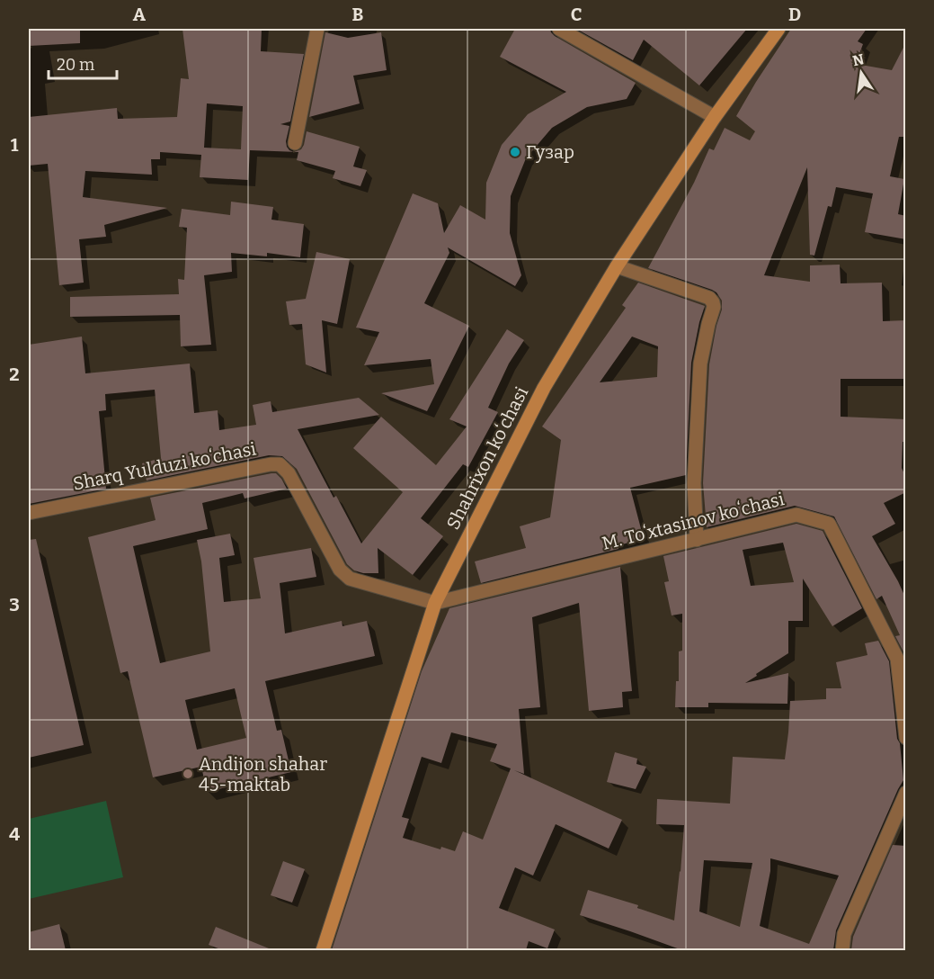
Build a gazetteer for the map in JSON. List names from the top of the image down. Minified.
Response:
{"streets":{"street":["Shahrixon koʻchasi","Sharq Yulduzi koʻchasi","M. Toʻxtasinov koʻchasi"]},"crossings":[["Shahrixon koʻchasi","Sharq Yulduzi koʻchasi"],["Shahrixon koʻchasi","M. Toʻxtasinov koʻchasi"],["Sharq Yulduzi koʻchasi","M. Toʻxtasinov koʻchasi"]],"places":["Гузар","Andijon shahar 45-maktab"],"scale_bar":"20 m","north":"top","grid":{"columns":["A","B","C","D"],"rows":["1","2","3","4"]}}
